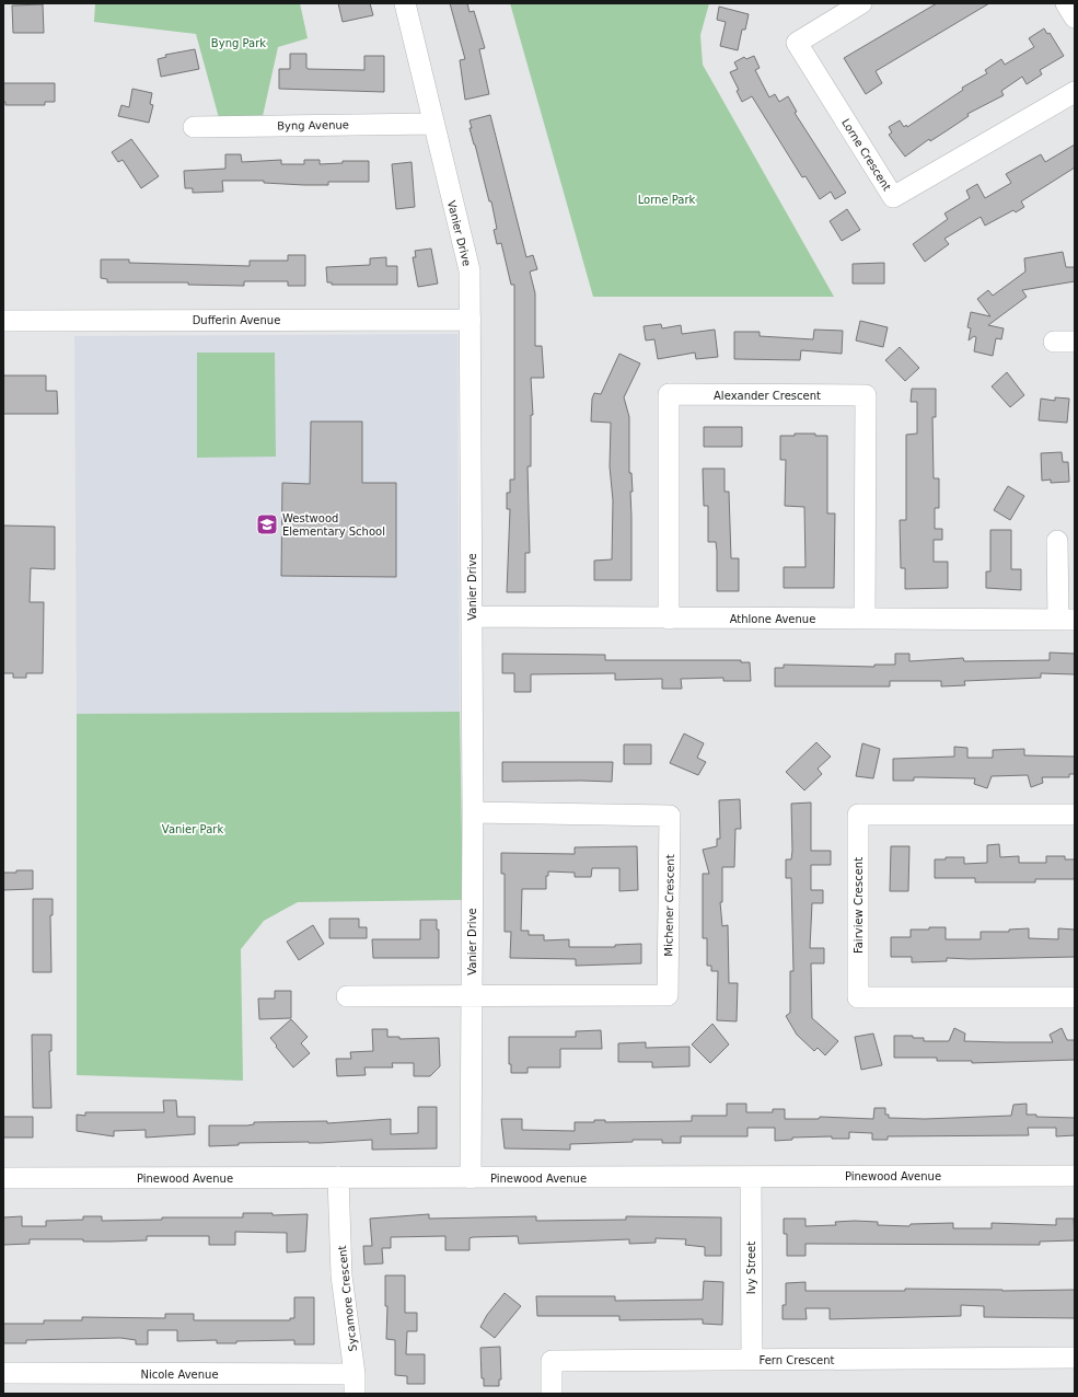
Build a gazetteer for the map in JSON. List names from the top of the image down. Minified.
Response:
{"streets":{"street":["Byng Avenue","Lorne Crescent","Vanier Drive","Dufferin Avenue","Alexander Crescent","Athlone Avenue","Michener Crescent","Fairview Crescent","Pinewood Avenue","Ivy Street","Sycamore Crescent","Fern Crescent","Nicole Avenue"]},"crossings":[["Byng Avenue","Vanier Drive"],["Vanier Drive","Dufferin Avenue"],["Vanier Drive","Athlone Avenue"],["Vanier Drive","Michener Crescent"],["Vanier Drive","Pinewood Avenue"],["Alexander Crescent","Athlone Avenue"],["Pinewood Avenue","Ivy Street"],["Pinewood Avenue","Sycamore Crescent"],["Ivy Street","Fern Crescent"],["Sycamore Crescent","Nicole Avenue"]],"parks":["Byng Park","Lorne Park","Vanier Park"],"places":{"school or university":["Westwood Elementary School"]}}
